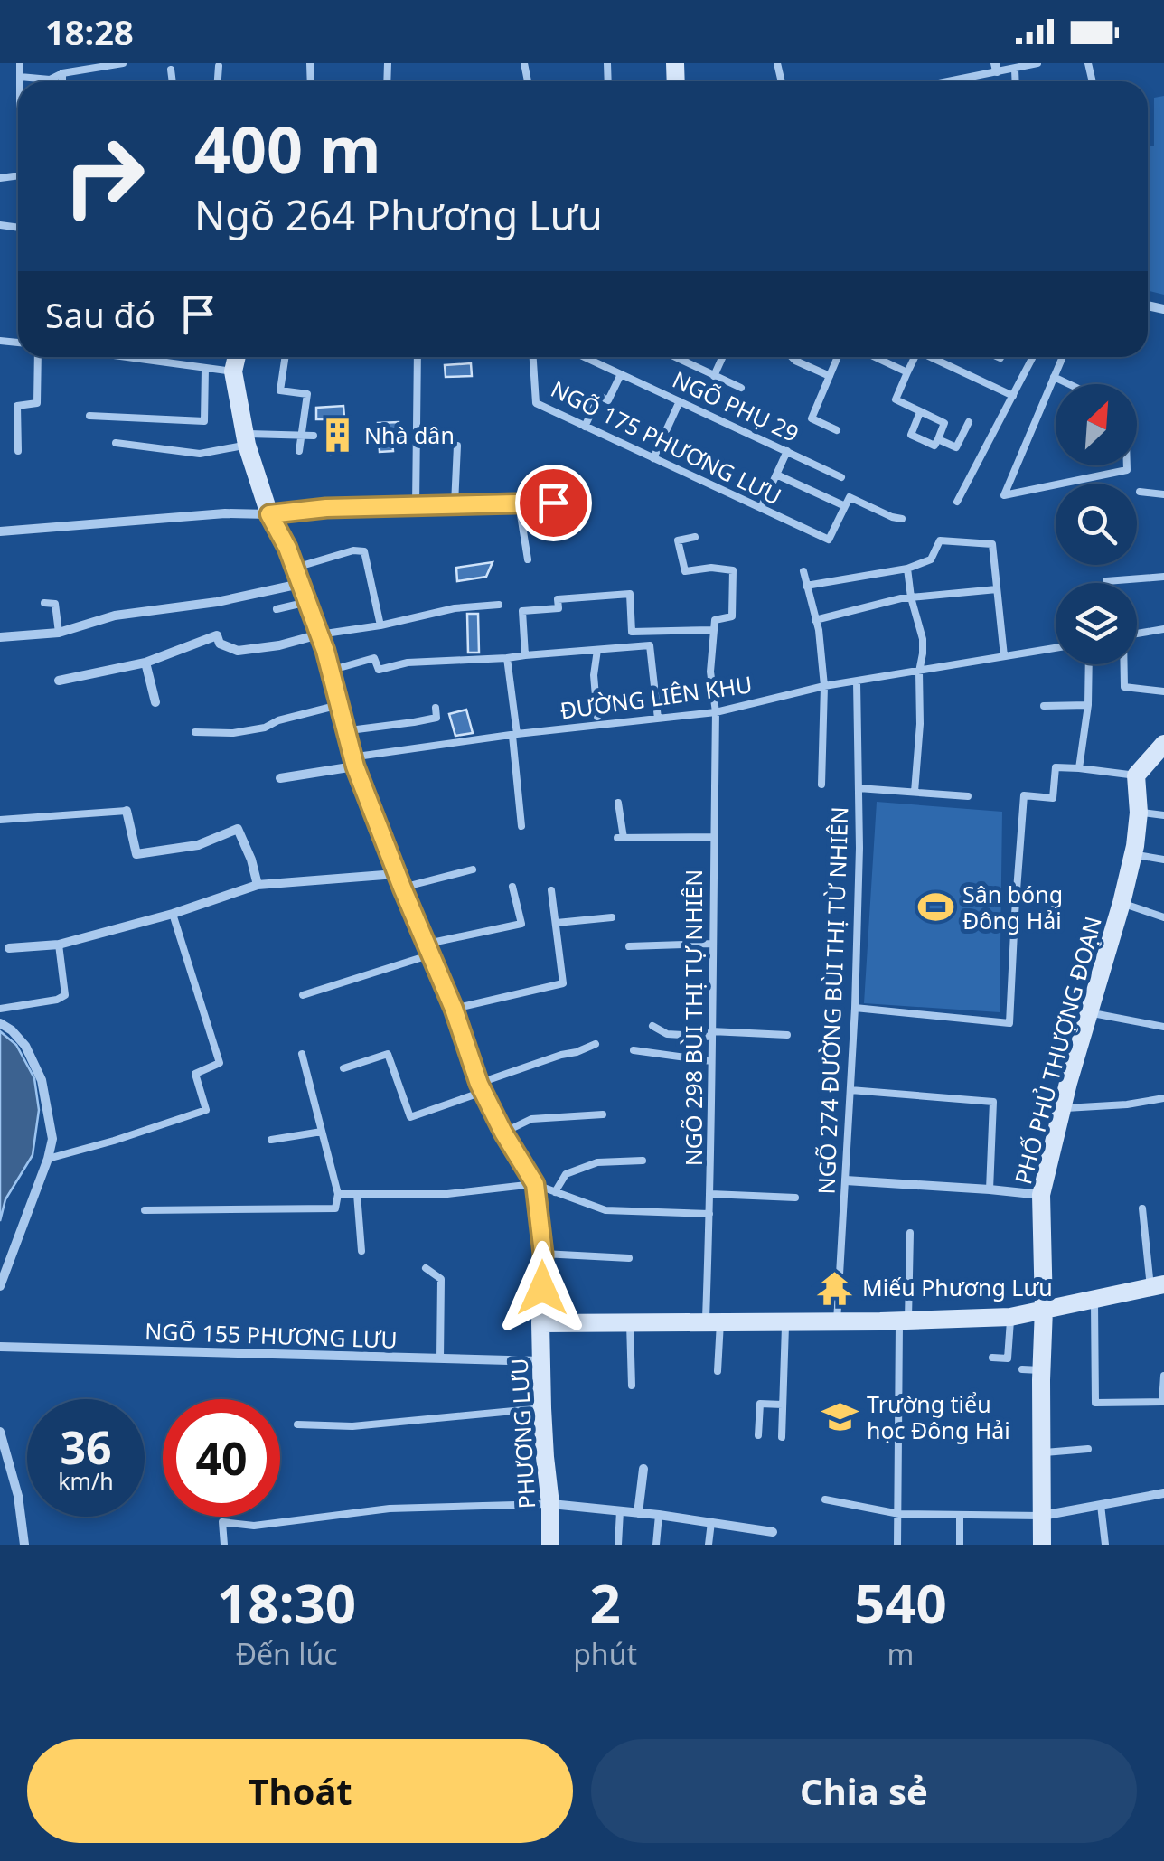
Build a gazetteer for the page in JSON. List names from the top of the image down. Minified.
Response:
{"streets":{"street":["PHỐ PHỦ THƯỢNG ĐOẠN","NGÕ 155 PHƯƠNG LƯU","PHƯƠNG LƯU"],"lane":["NGÕ PHỤ 29","NGÕ 175 PHƯƠNG LƯU","ĐƯỜNG LIÊN KHU","NGÕ 274 ĐƯỜNG BÙI THỊ TỪ NHIÊN","NGÕ 298 BÙI THỊ TỰ NHIÊN"]},"crossings":[["ĐƯỜNG LIÊN KHU","NGÕ 274 ĐƯỜNG BÙI THỊ TỪ NHIÊN"],["ĐƯỜNG LIÊN KHU","NGÕ 298 BÙI THỊ TỰ NHIÊN"],["ĐƯỜNG LIÊN KHU","PHƯƠNG LƯU"],["NGÕ 155 PHƯƠNG LƯU","PHƯƠNG LƯU"]],"places":{"building":["Nhà dân"],"sports":["Sân bóng Đông Hải"],"temple":["Miếu Phương Lưu"],"school or university":["Trường tiểu học Đông Hải"]},"north":"top right","page":{"status":"18:28","turn":["400 m","Ngõ 264 Phương Lưu"],"then":"Sau đó","speed":"36 km/h","limit":"40","eta":["18:30","Đến lúc","2","phút","540","m"],"buttons":["Thoát","Chia sẻ"]}}
